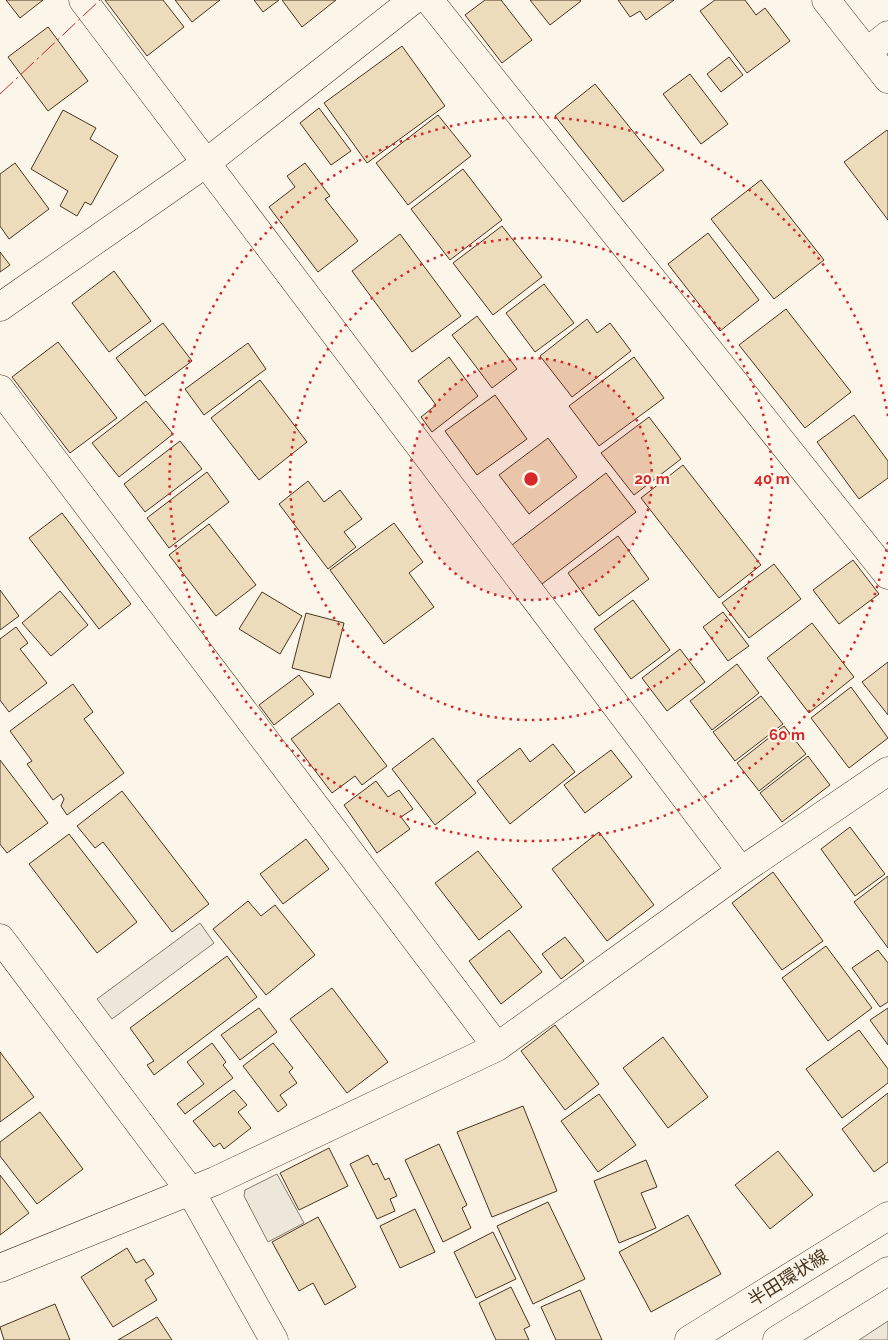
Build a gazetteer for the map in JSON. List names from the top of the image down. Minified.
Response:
{"streets":{"street":["半田環状線"]},"rings":["20 m","40 m","60 m"]}
